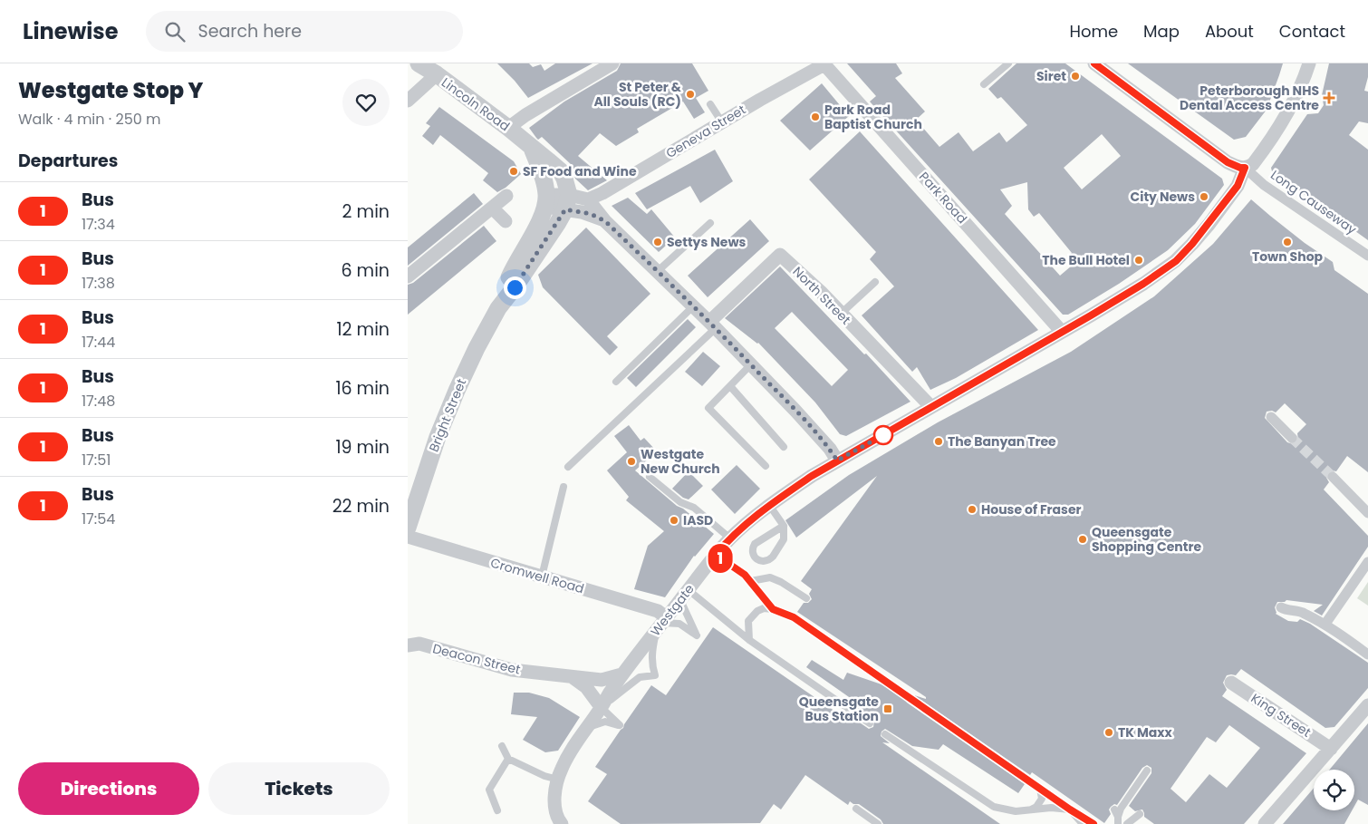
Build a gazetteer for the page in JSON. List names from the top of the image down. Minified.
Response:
{"streets":{"street":["Lincoln Road","Geneva Street","Park Road","Long Causeway","North Street","Bright Street","Cromwell Road","Westgate","Deacon Street","King Street"]},"crossings":[["Lincoln Road","Bright Street"],["Geneva Street","Park Road"],["Park Road","Westgate"],["Long Causeway","Westgate"],["North Street","Westgate"],["Cromwell Road","Westgate"],["Westgate","Deacon Street"]],"places":{"other":["Siret","St Peter & All Souls (RC)","Park Road Baptist Church","SF Food and Wine","City News","Settys News","Town Shop","The Bull Hotel","The Banyan Tree","Westgate New Church","House of Fraser","IASD","Queensgate Shopping Centre","TK Maxx"],"health":["Peterborough NHS Dental Access Centre"],"transit":["Queensgate Bus Station"]},"lines":["bus line 1"],"page":{"header":"Linewise","search":"Search here","nav":["Home","Map","About","Contact"],"heading":[["Westgate Stop Y","Walk · 4 min · 250 m"],"Departures"],"on_map":"1","list":[{"mark":"1","name":"Bus","note":"17:34","value":"2 min"},{"mark":"1","name":"Bus","note":"17:38","value":"6 min"},{"mark":"1","name":"Bus","note":"17:44","value":"12 min"},{"mark":"1","name":"Bus","note":"17:48","value":"16 min"},{"mark":"1","name":"Bus","note":"17:51","value":"19 min"},{"mark":"1","name":"Bus","note":"17:54","value":"22 min"}],"buttons":["Directions","Tickets"]}}
